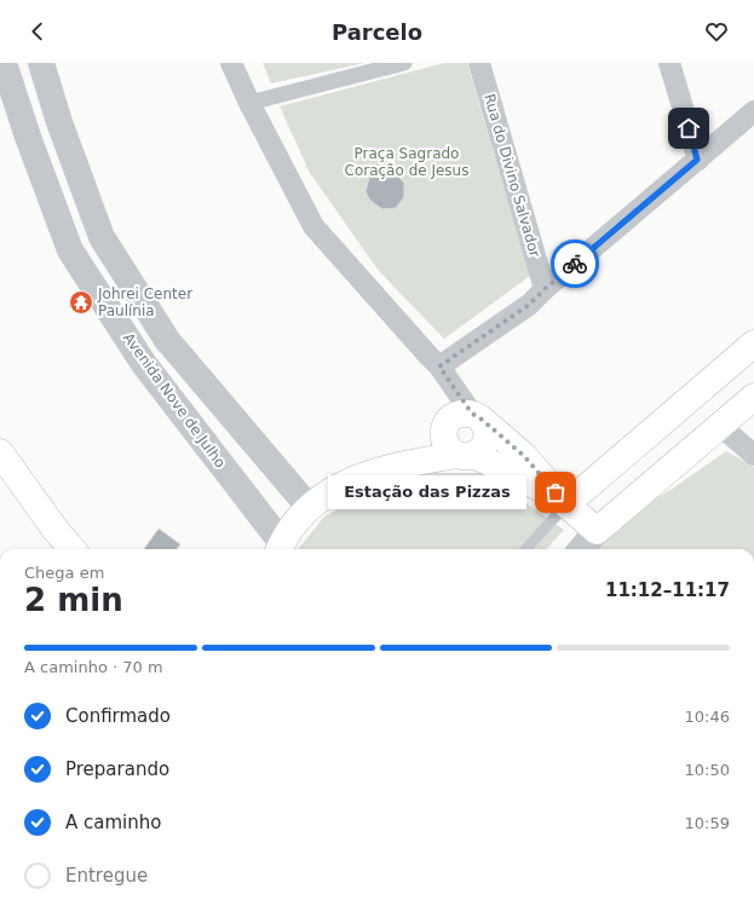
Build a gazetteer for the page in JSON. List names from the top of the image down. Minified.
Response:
{"streets":{"street":["Rua do Divino Salvador","Avenida Nove de Julho"]},"parks":["Praça Sagrado Coração de Jesus"],"places":{"temple":["Johrei Center Paulínia"],"other":["Estação das Pizzas"]},"page":{"header":"Parcelo","bubble":"Estação das Pizzas","heading":["2 min","Chega em","11:12–11:17"],"bar":"A caminho · 70 m","list":[["Confirmado","10:46"],["Preparando","10:50"],["A caminho","10:59"],"Entregue"]}}
